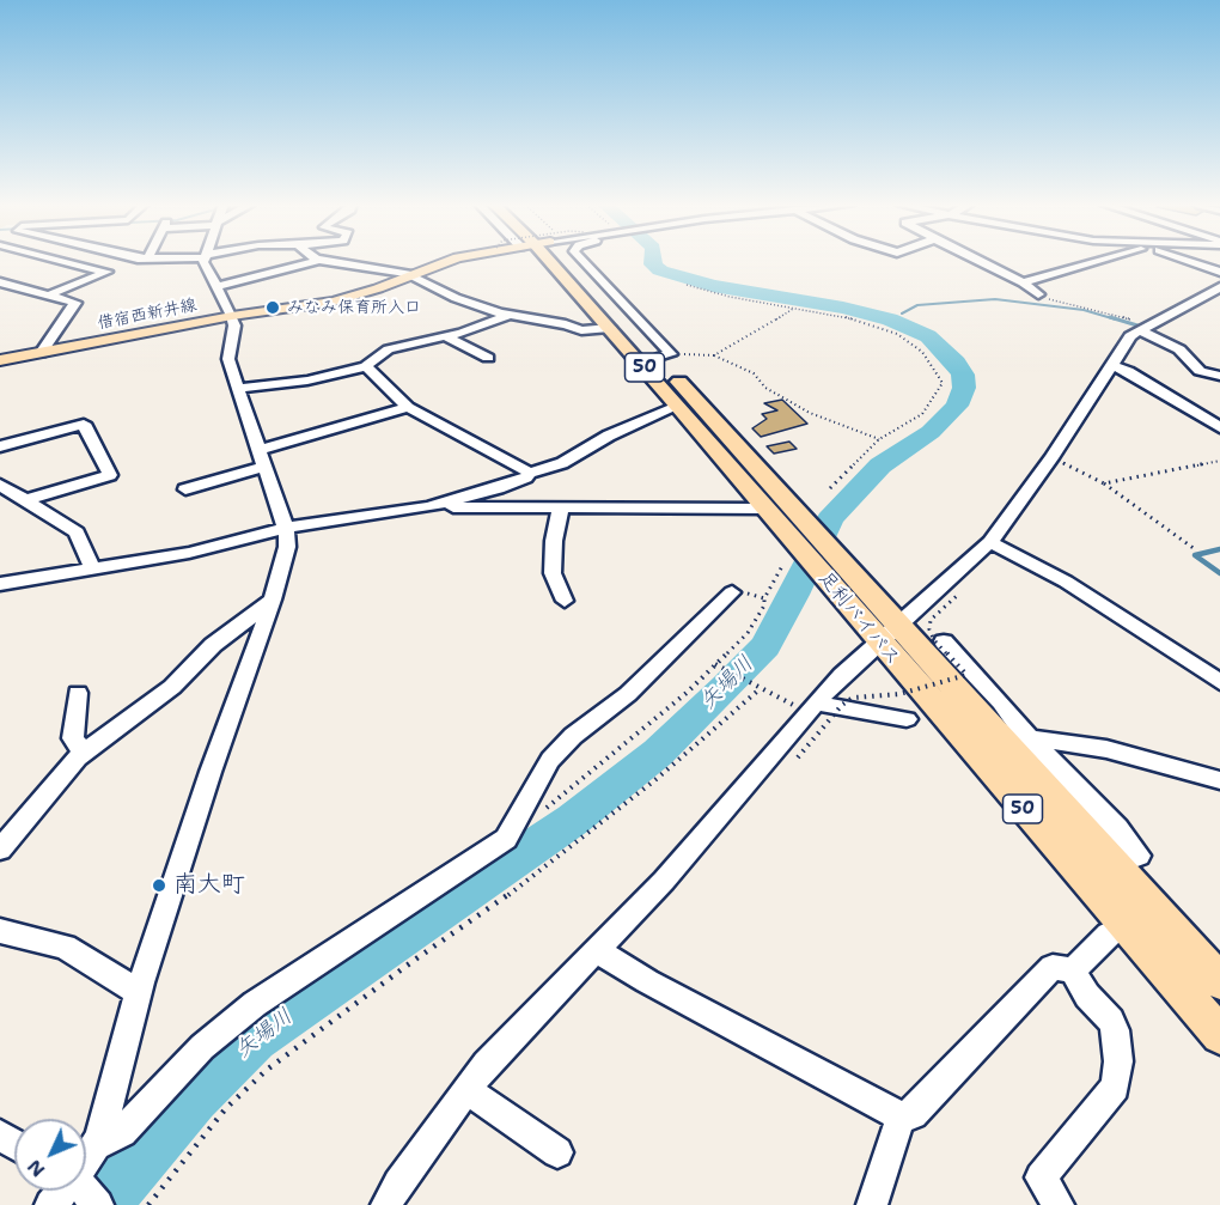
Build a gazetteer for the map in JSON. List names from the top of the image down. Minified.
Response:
{"streets":{"highway":["50","足利バイパス"],"main road":["借宿西新井線"]},"water":["矢場川"],"places":["みなみ保育所入口","南大町"],"north":"bottom left"}
